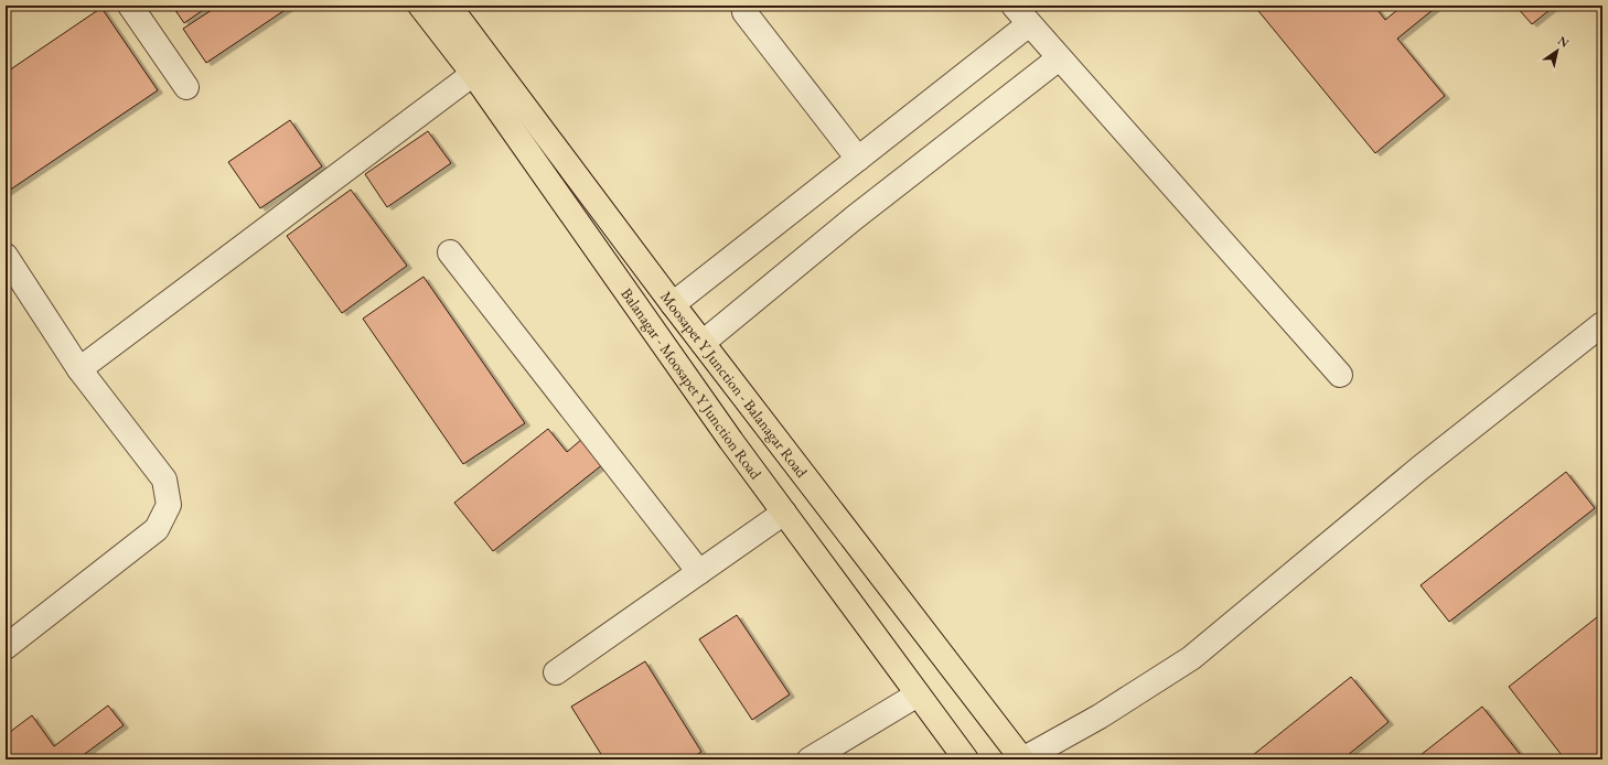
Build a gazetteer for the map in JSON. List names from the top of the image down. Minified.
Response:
{"streets":{"main road":["Balanagar - Moosapet Y Junction Road","Moosapet Y Junction - Balanagar Road"]},"north":"top right"}
